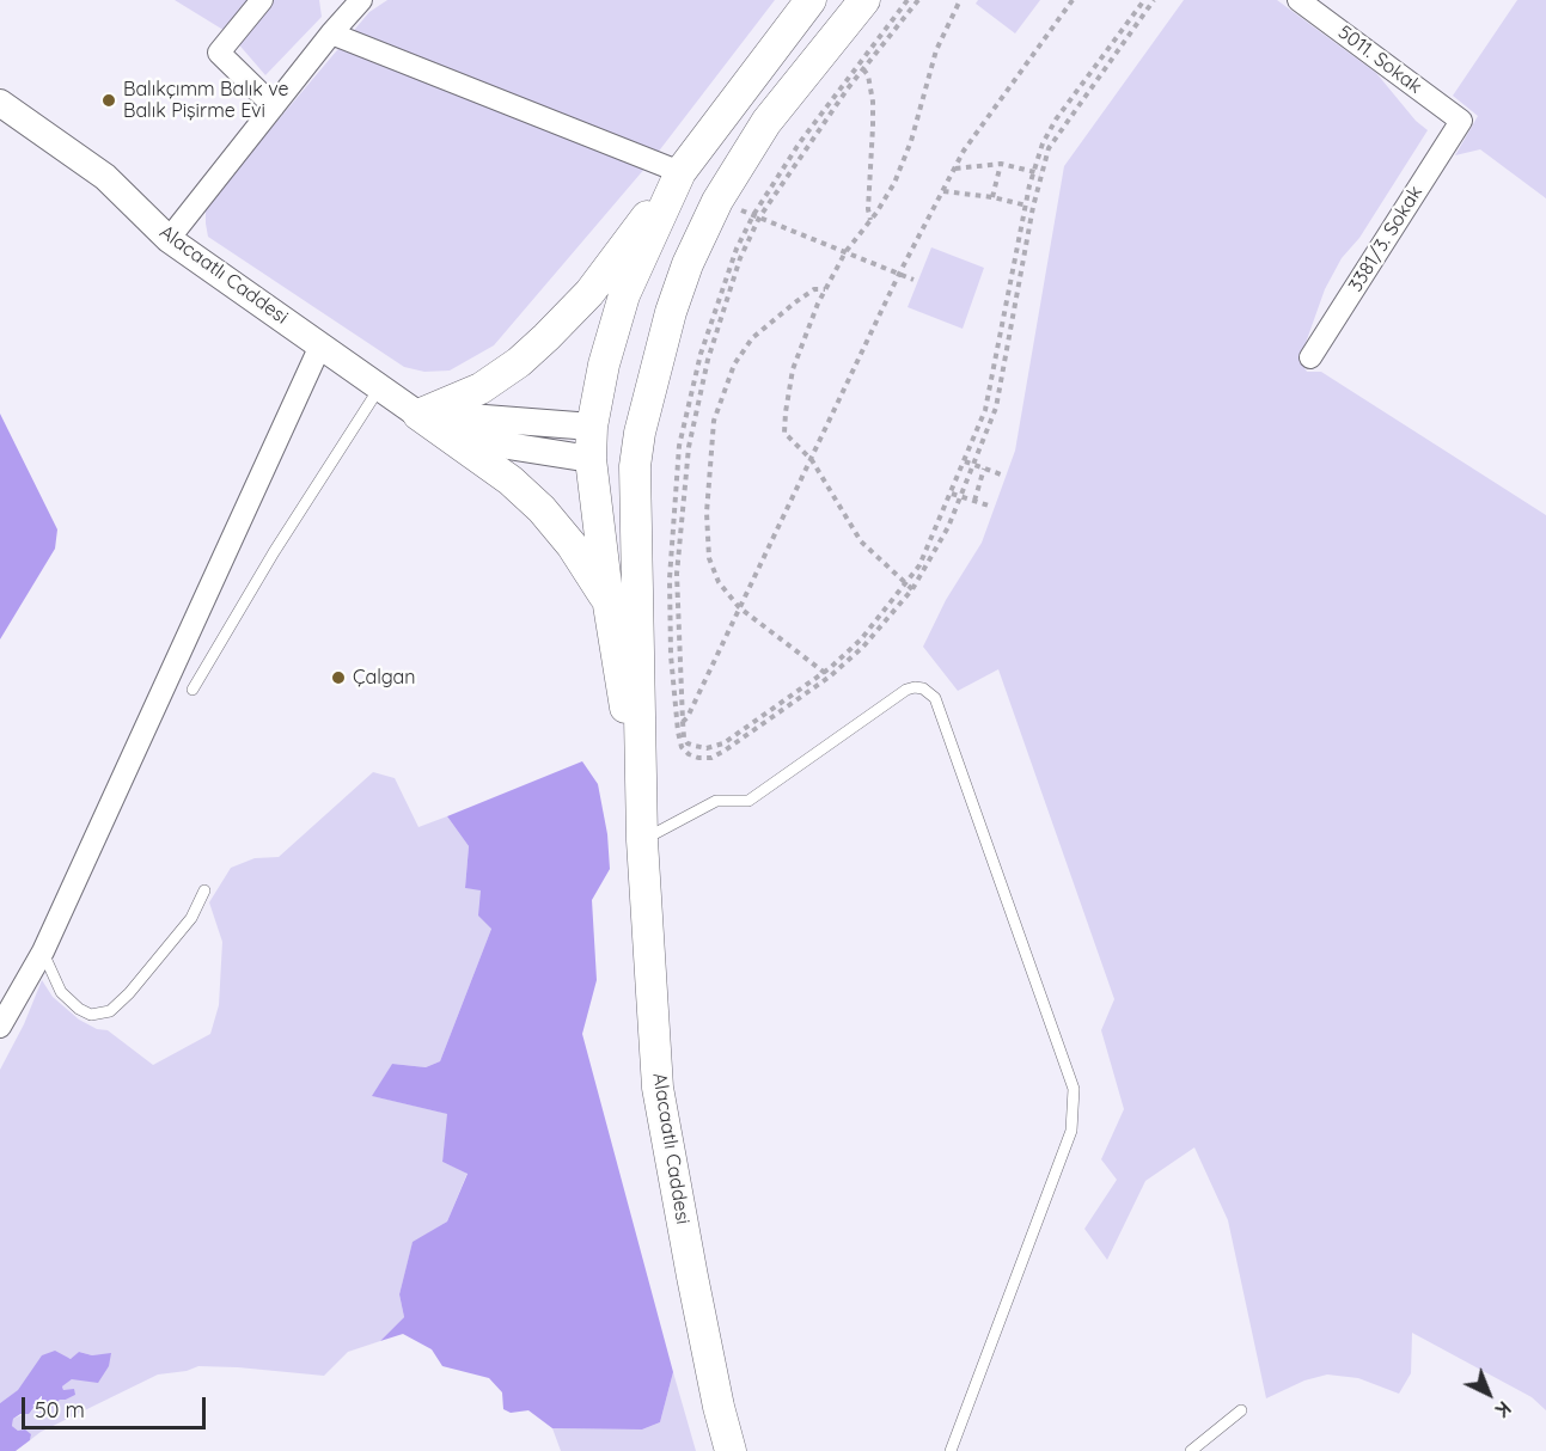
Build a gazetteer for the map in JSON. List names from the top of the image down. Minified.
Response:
{"streets":{"main road":["Alacaatlı Caddesi"],"street":["5011. Sokak","3381/3. Sokak"]},"crossings":[["5011. Sokak","3381/3. Sokak"]],"places":["Balıkçımm Balık ve Balık Pişirme Evi","Çalgan"],"scale_bar":"50 m","north":"bottom right"}
